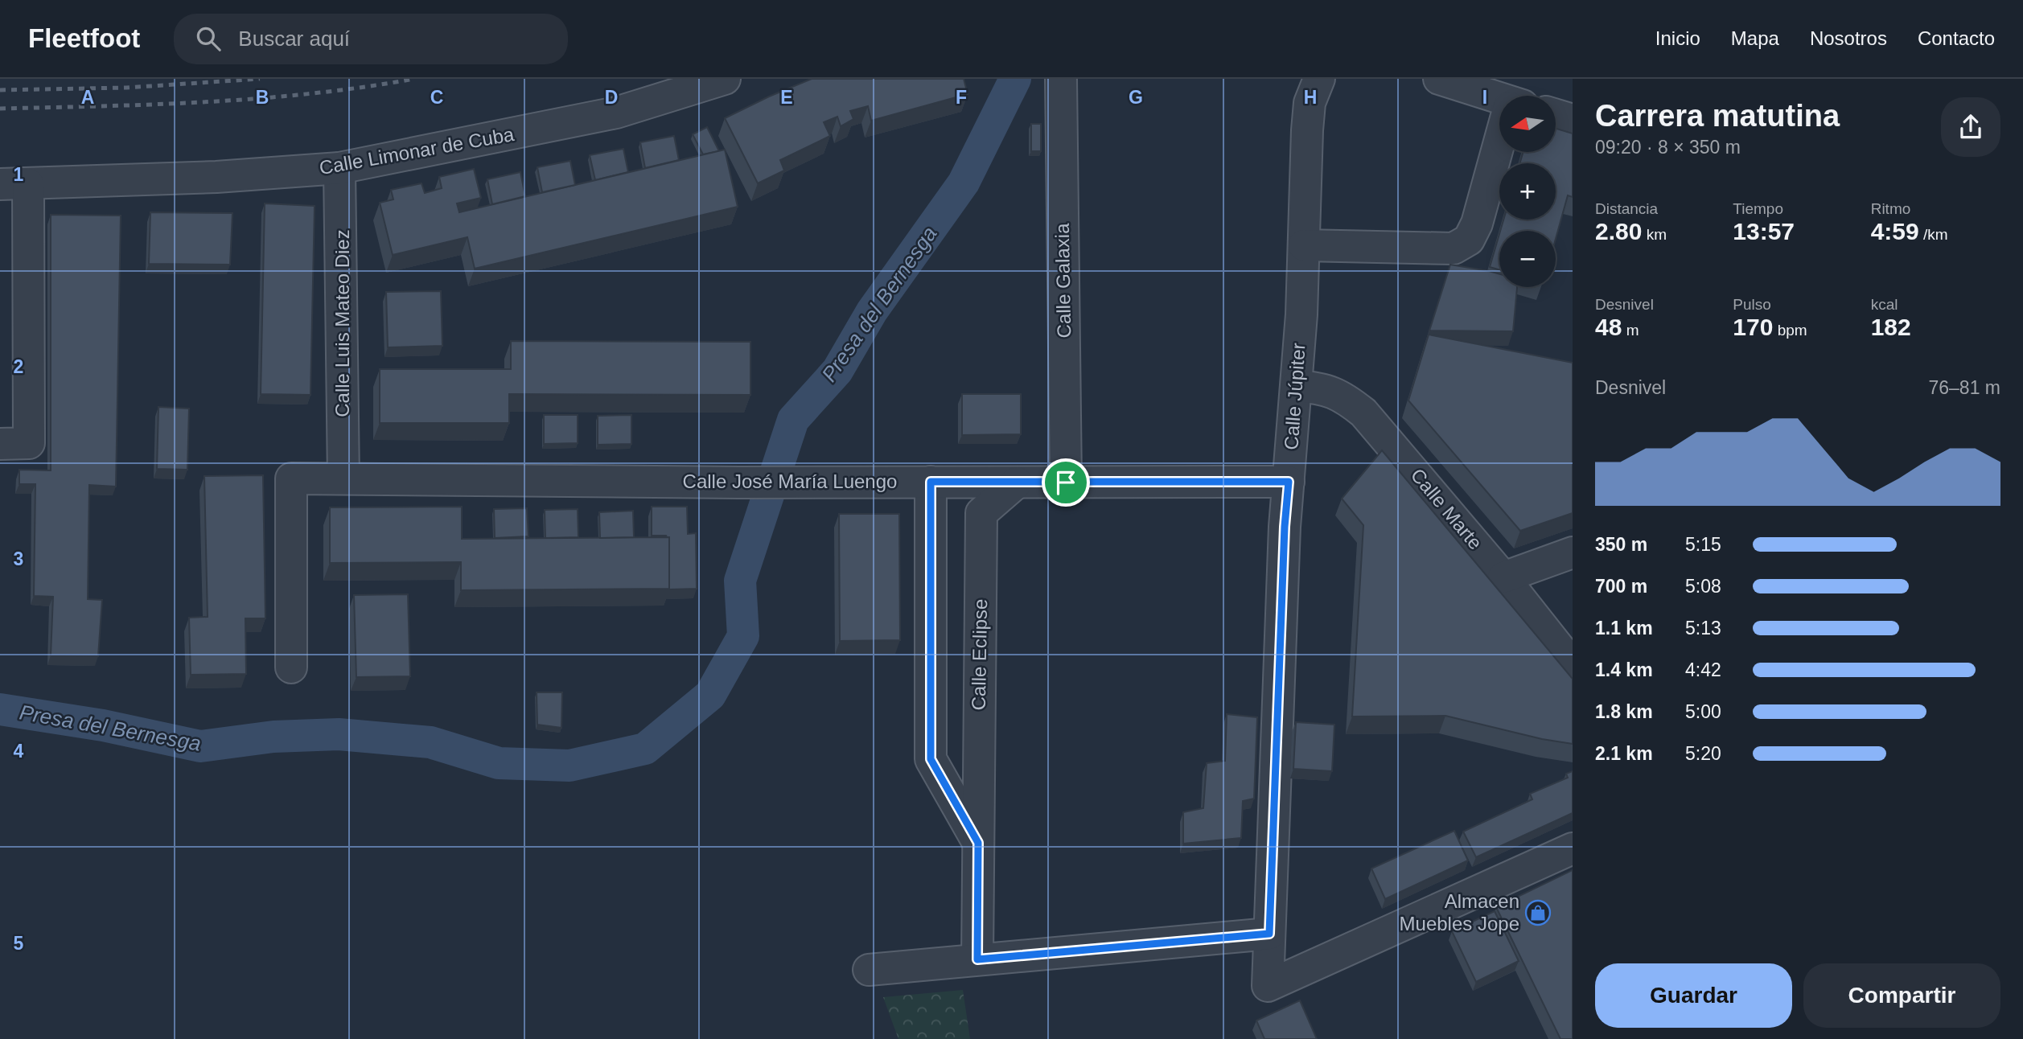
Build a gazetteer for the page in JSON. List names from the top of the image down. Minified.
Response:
{"streets":{"street":["Calle Limonar de Cuba","Calle Galaxia","Calle Luis Mateo Diez","Calle Júpiter","Calle José María Luengo","Calle Marte","Calle Eclipse"]},"crossings":[["Calle Limonar de Cuba","Calle Luis Mateo Diez"],["Calle Galaxia","Calle José María Luengo"],["Calle Luis Mateo Diez","Calle José María Luengo"],["Calle Júpiter","Calle José María Luengo"],["Calle Júpiter","Calle Marte"],["Calle José María Luengo","Calle Eclipse"]],"water":["Presa del Bernesga"],"places":{"shop":["Almacen Muebles Jope"]},"north":"left","page":{"header":"Fleetfoot","search":"Buscar aquí","nav":["Inicio","Mapa","Nosotros","Contacto"],"heading":["Carrera matutina","09:20 · 8 × 350 m"],"map_buttons":["+","−"],"stats":[["Distancia","2.80 km"],["Tiempo","13:57"],["Ritmo","4:59 /km"],["Desnivel","48 m"],["Pulso","170 bpm"],["kcal","182"]],"chart":["Desnivel","76–81 m"],"list":[{"name":"350 m","note":"5:15"},{"name":"700 m","note":"5:08"},{"name":"1.1 km","note":"5:13"},{"name":"1.4 km","note":"4:42"},{"name":"1.8 km","note":"5:00"},{"name":"2.1 km","note":"5:20"}],"buttons":["Guardar","Compartir"]},"grid":{"columns":["A","B","C","D","E","F","G","H","I"],"rows":["1","2","3","4","5"]}}
